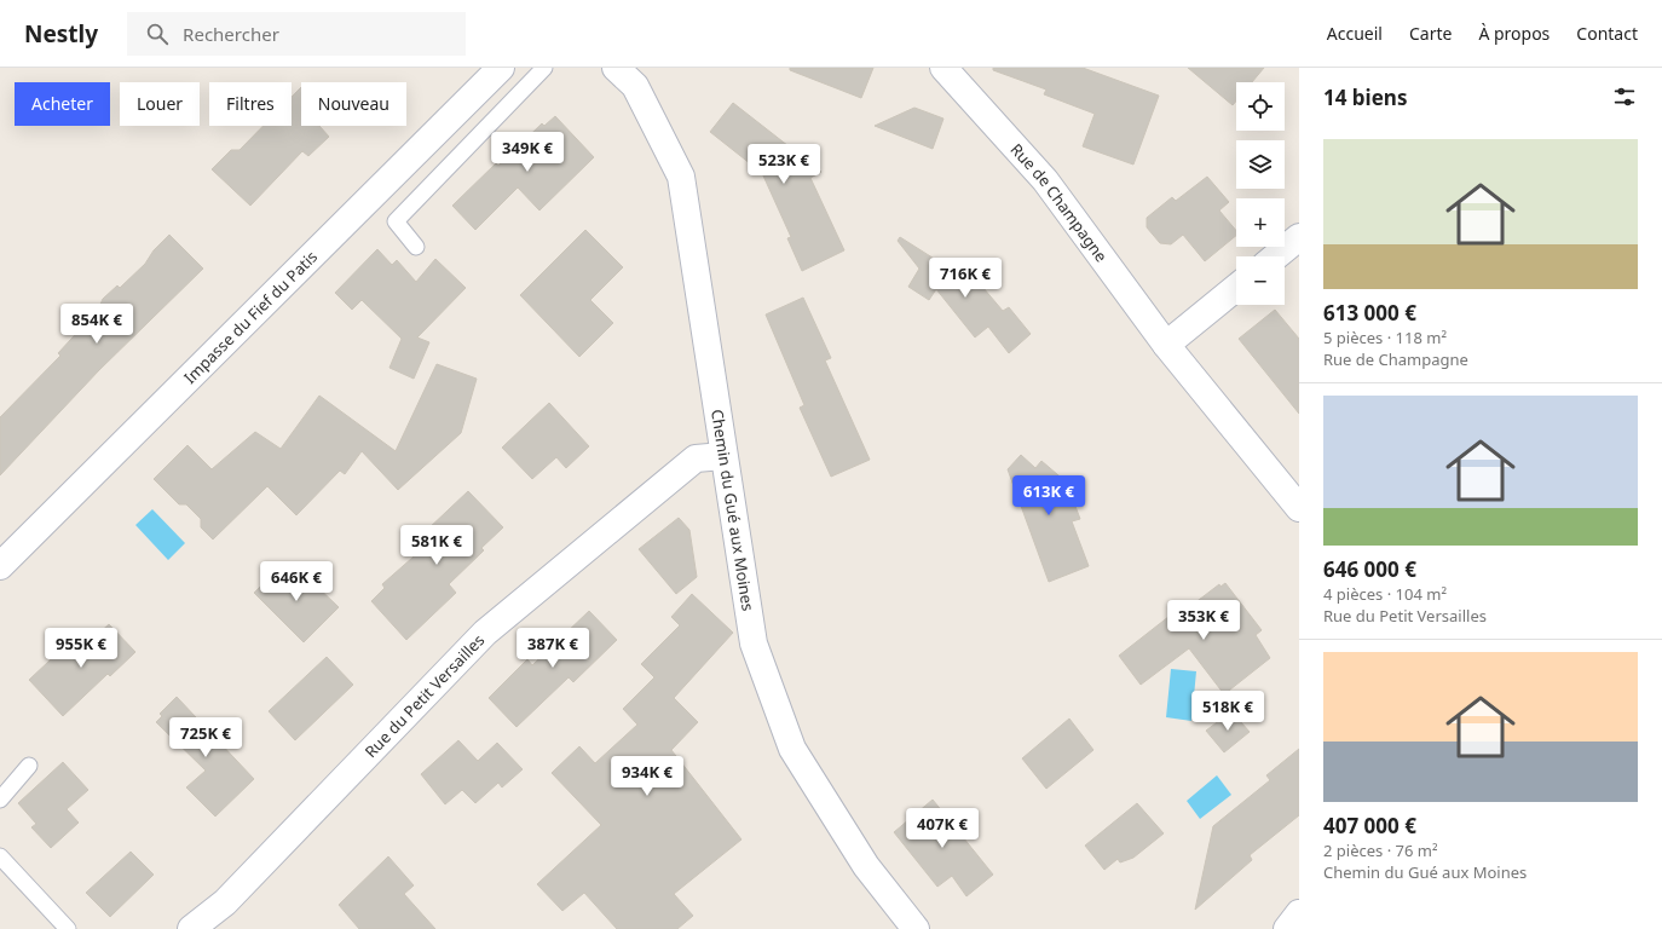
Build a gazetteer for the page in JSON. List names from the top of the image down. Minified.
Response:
{"streets":{"street":["Rue de Champagne","Impasse du Fief du Patis","Chemin du Gué aux Moines","Rue du Petit Versailles"]},"crossings":[["Chemin du Gué aux Moines","Rue du Petit Versailles"]],"page":{"header":"Nestly","search":"Rechercher","nav":["Accueil","Carte","À propos","Contact"],"heading":"14 biens","map_buttons":["+","−"],"chip":["Acheter","Louer","Filtres","Nouveau"],"list":[{"name":"613 000 €","note":"5 pièces · 118 m² · Rue de Champagne"},{"name":"646 000 €","note":"4 pièces · 104 m² · Rue du Petit Versailles"},{"name":"407 000 €","note":"2 pièces · 76 m² · Chemin du Gué aux Moines"}],"price":["349K €","523K €","716K €","854K €","613K €","581K €","646K €","353K €","955K €","387K €","518K €","725K €","934K €","407K €"]}}
